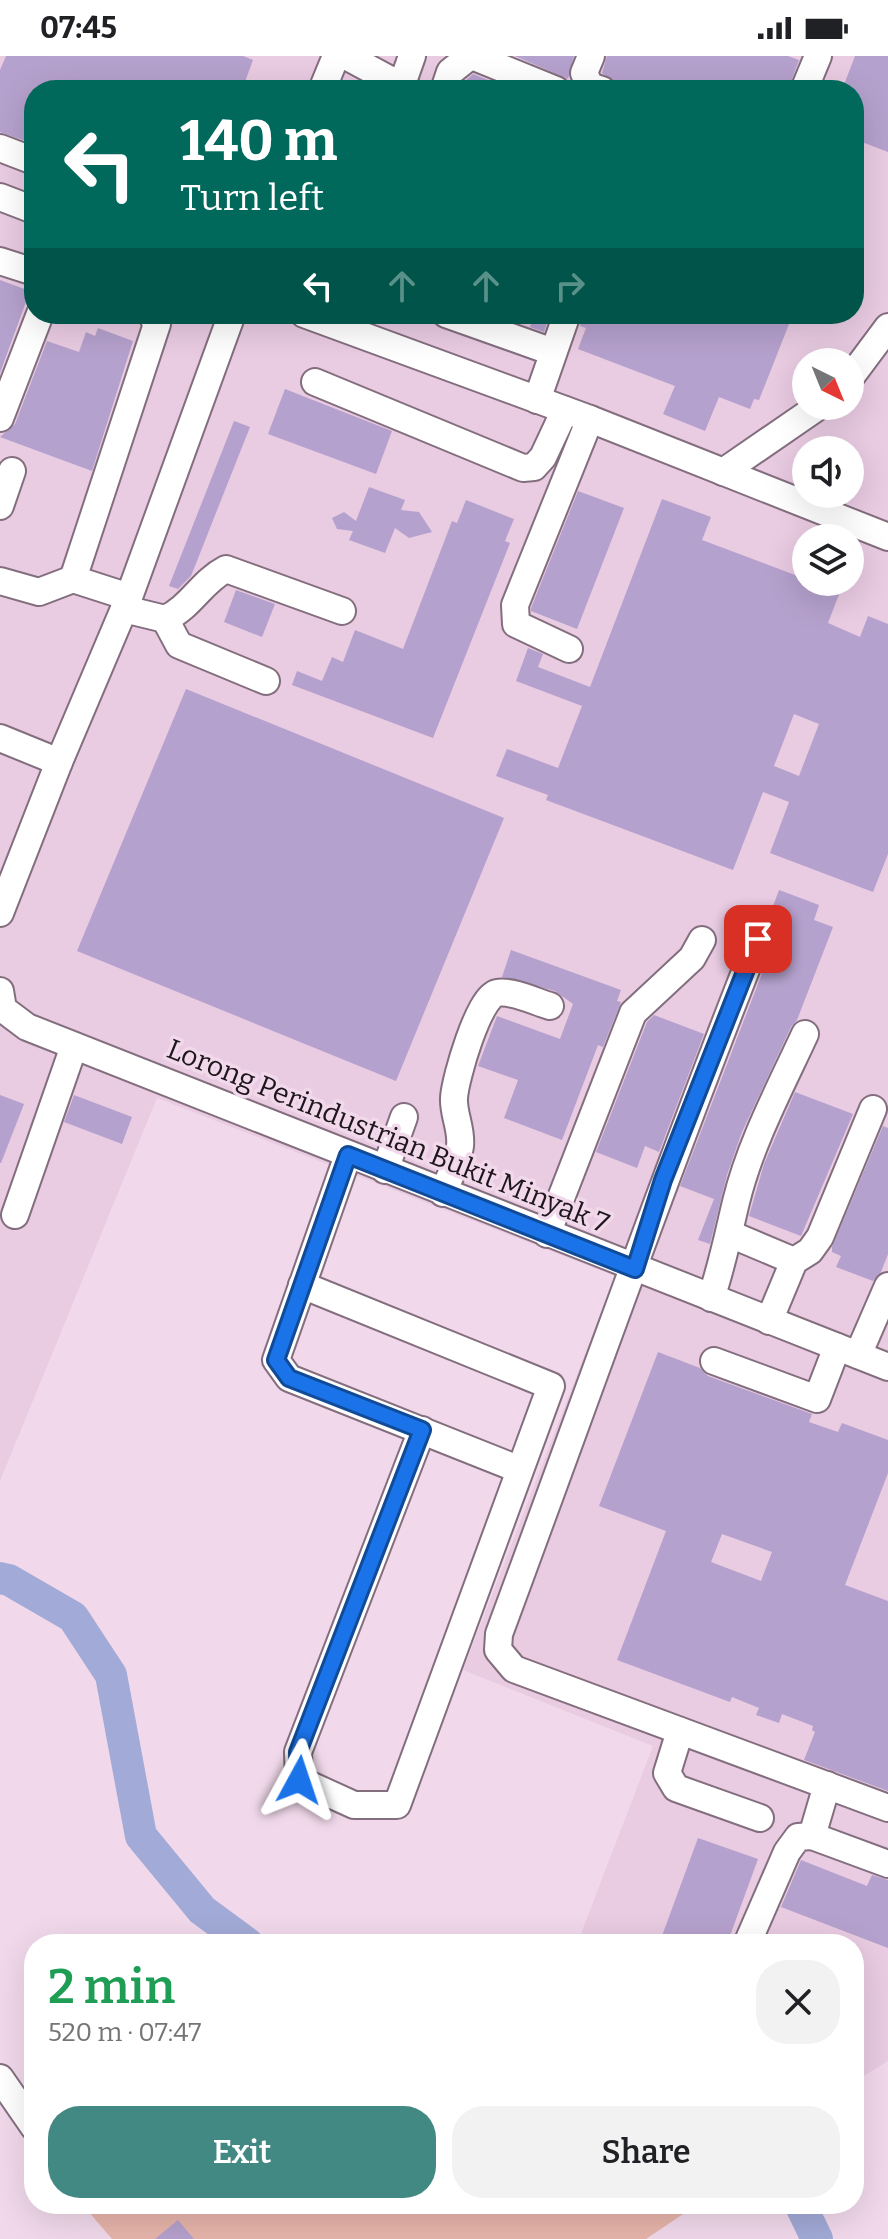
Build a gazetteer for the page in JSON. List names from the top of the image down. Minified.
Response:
{"streets":{"street":["Lorong Perindustrian Bukit Minyak 7"]},"north":"bottom right","page":{"status":"07:45","turn":["140 m","Turn left"],"heading":["2 min","520 m · 07:47"],"buttons":["Exit","Share"]}}
